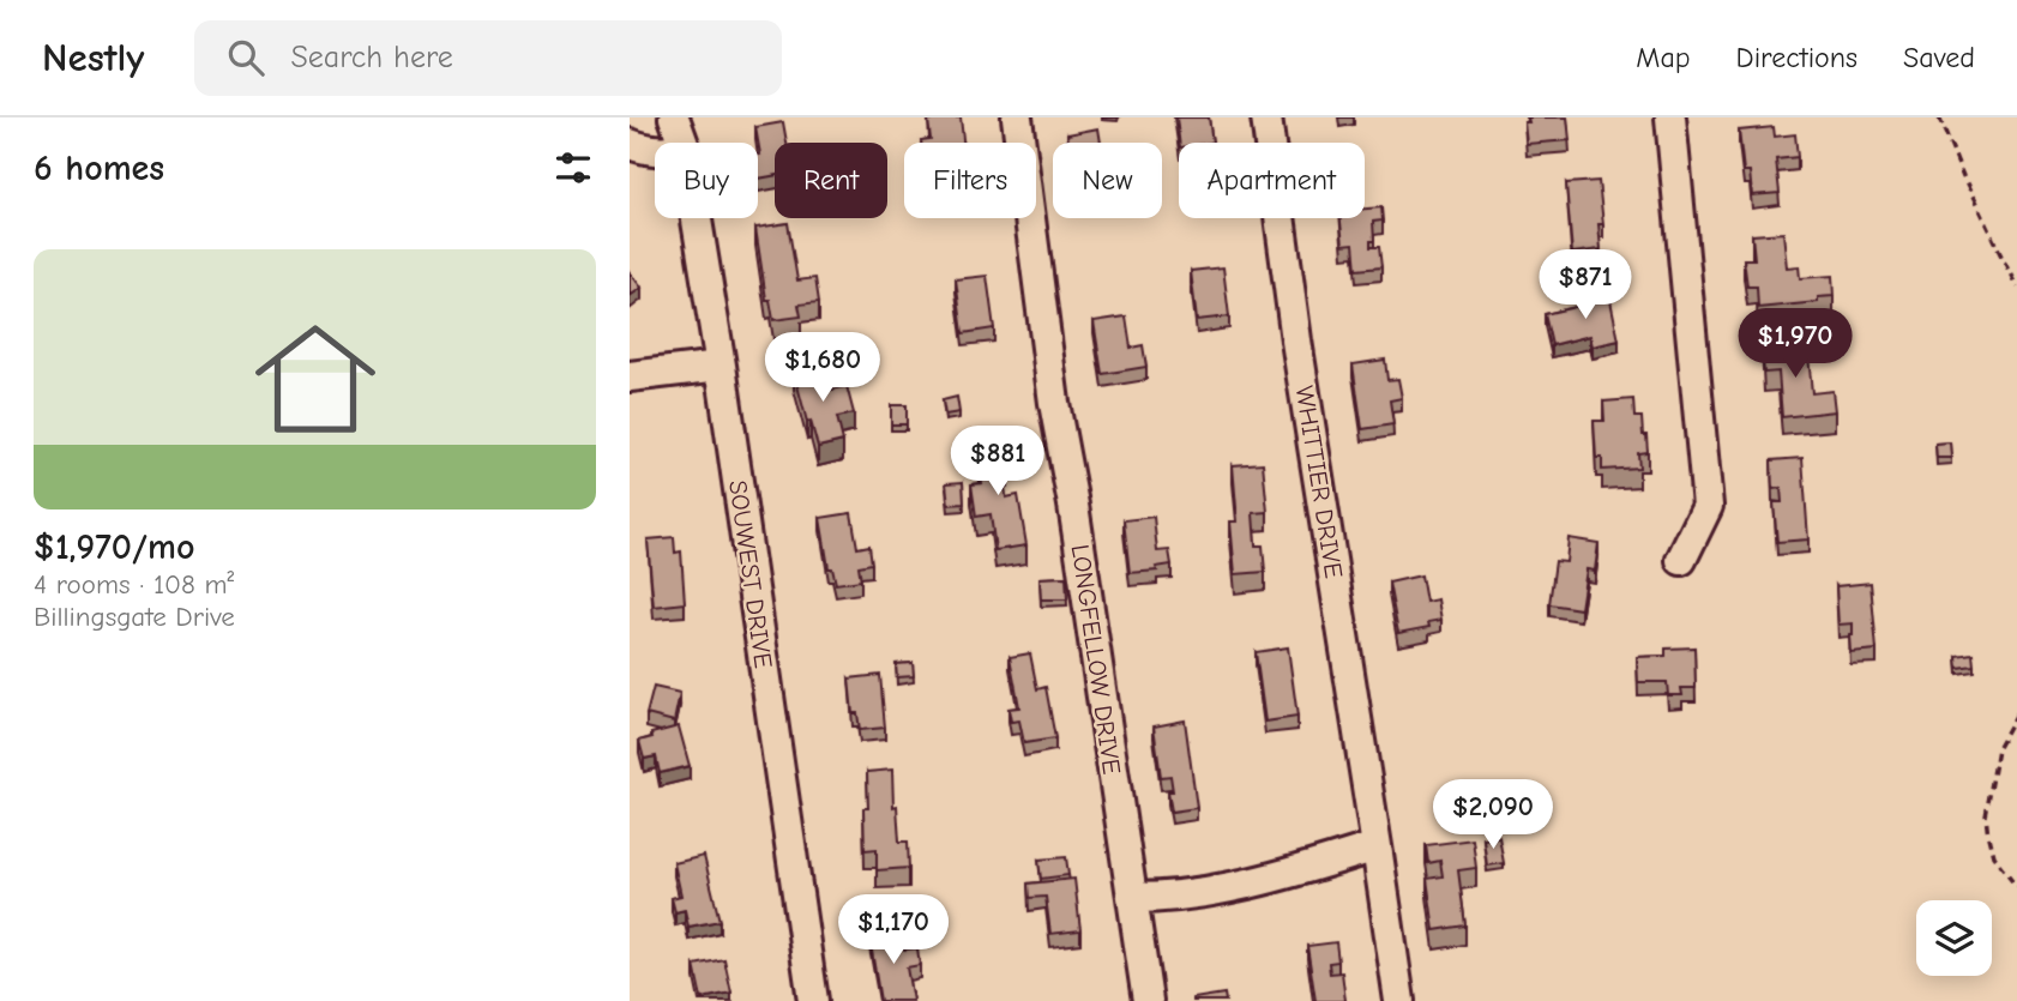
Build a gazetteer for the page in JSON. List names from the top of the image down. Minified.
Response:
{"streets":{"street":["WHITTIER DRIVE","SOUWEST DRIVE","LONGFELLOW DRIVE"]},"page":{"header":"Nestly","search":"Search here","nav":["Map","Directions","Saved"],"heading":"6 homes","chip":["Buy","Rent","Filters","New","Apartment"],"list":[{"name":"$1,970/mo","note":"4 rooms · 108 m² · Billingsgate Drive"}],"price":["$871","$1,970","$1,680","$881","$2,090","$1,170"]}}
